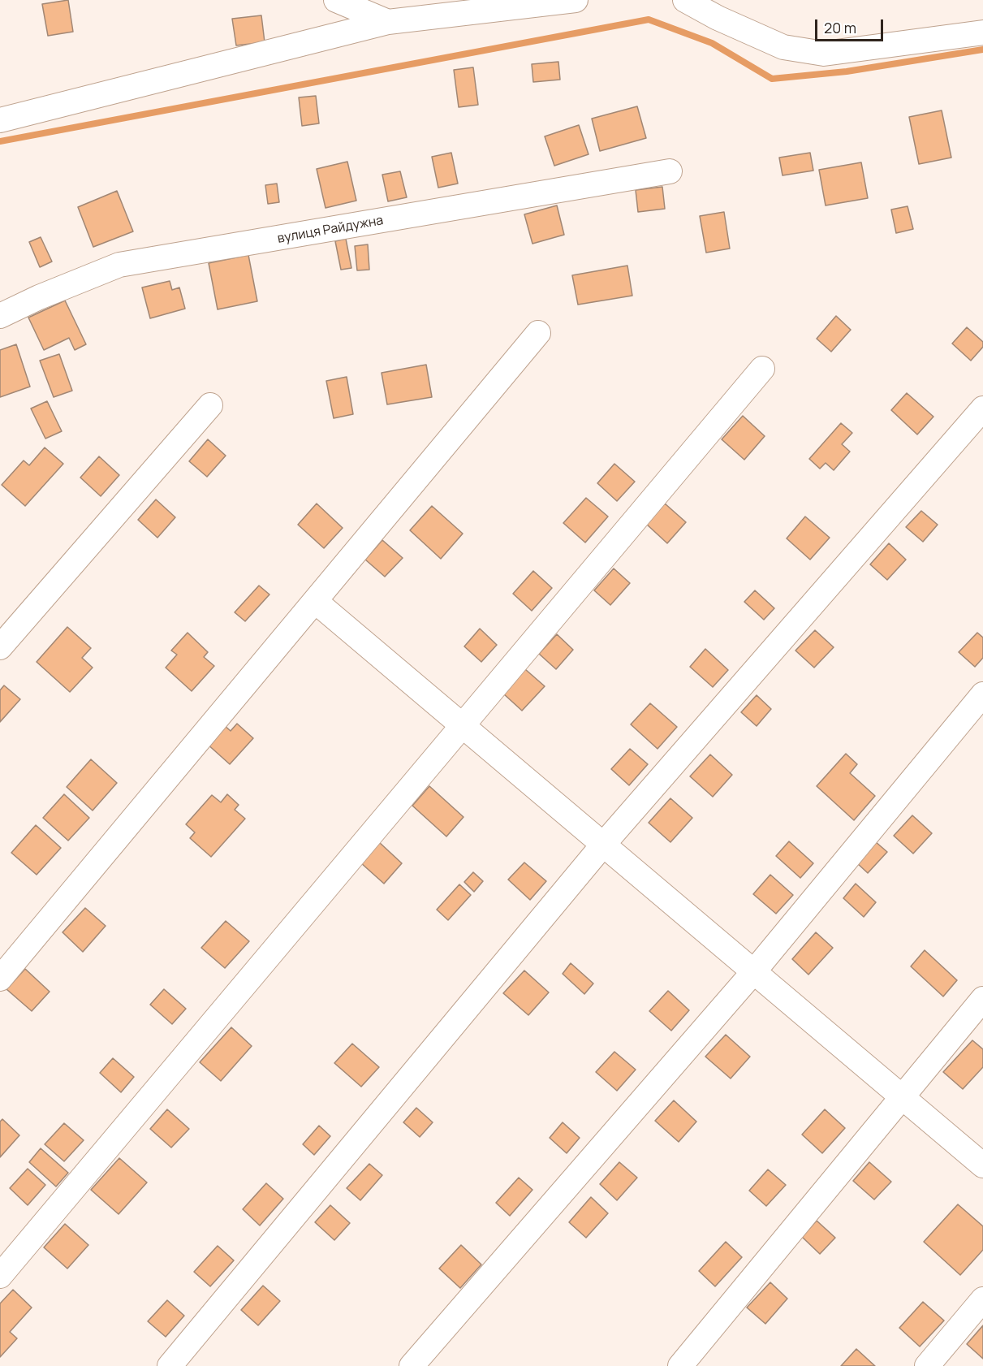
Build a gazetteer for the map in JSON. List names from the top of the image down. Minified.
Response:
{"streets":{"street":["вулиця Райдужна"]},"scale_bar":"20 m"}
